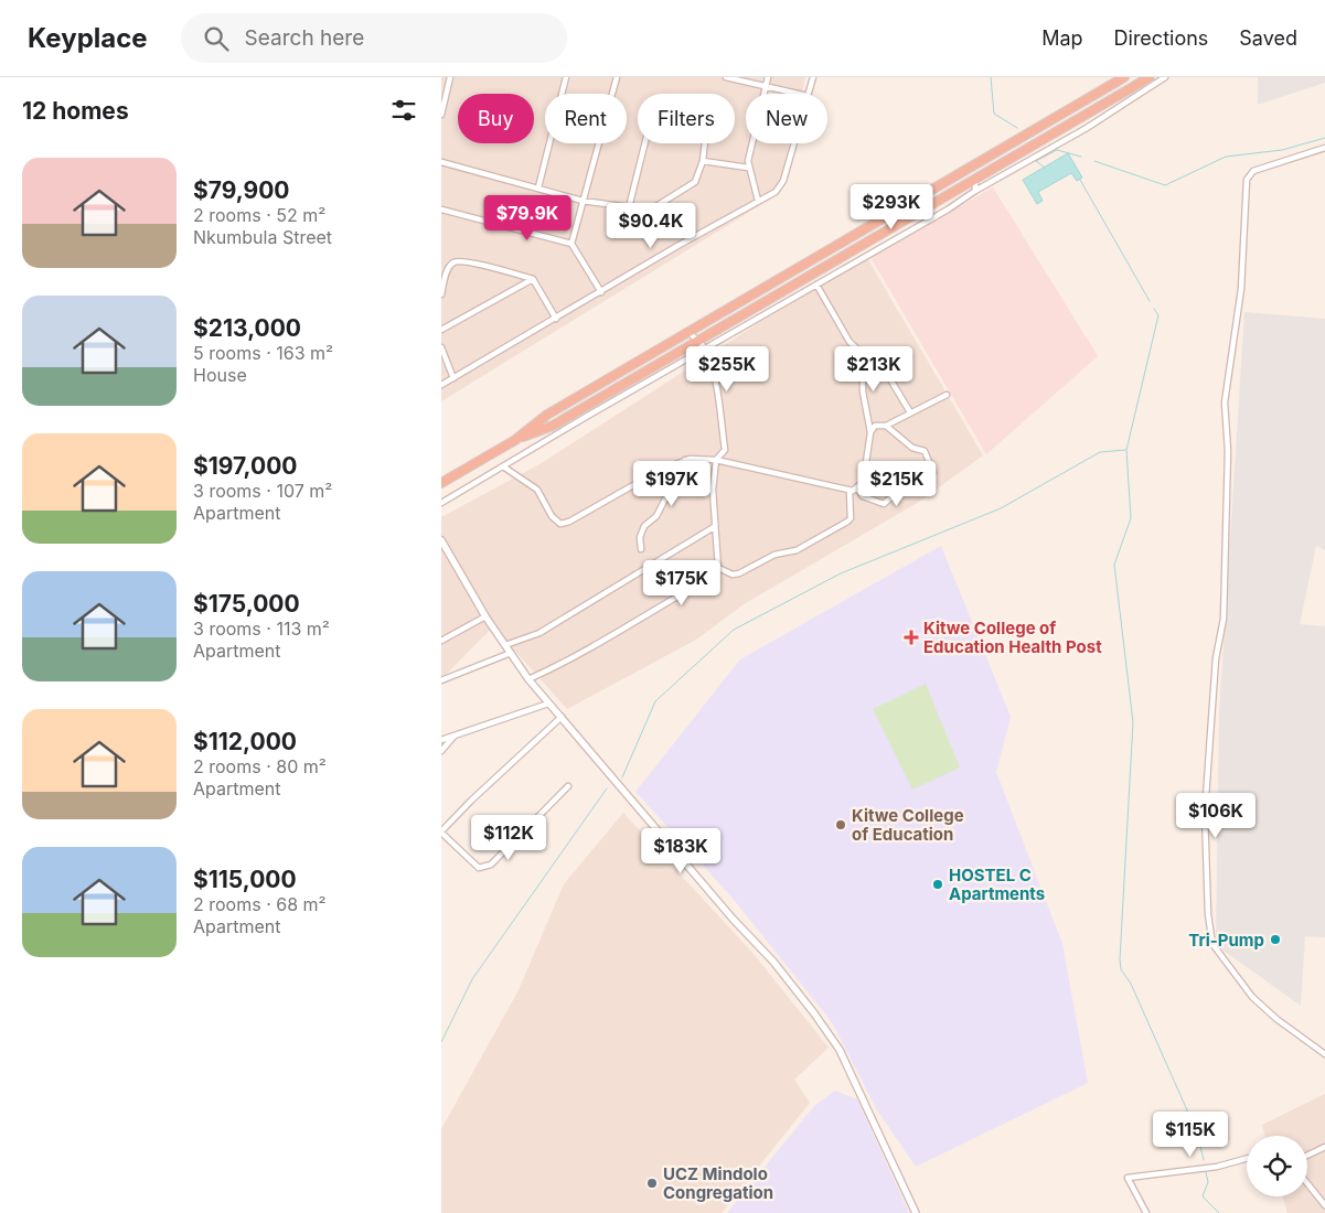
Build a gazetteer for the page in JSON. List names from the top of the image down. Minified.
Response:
{"places":{"health":["Kitwe College of Education Health Post"],"other":["Kitwe College of Education","HOSTEL C Apartments","Tri-Pump","UCZ Mindolo Congregation"]},"page":{"header":"Keyplace","search":"Search here","nav":["Map","Directions","Saved"],"heading":"12 homes","chip":["Buy","Rent","Filters","New"],"list":[{"name":"$79,900","note":"2 rooms · 52 m² · Nkumbula Street"},{"name":"$213,000","note":"5 rooms · 163 m² · House"},{"name":"$197,000","note":"3 rooms · 107 m² · Apartment"},{"name":"$175,000","note":"3 rooms · 113 m² · Apartment"},{"name":"$112,000","note":"2 rooms · 80 m² · Apartment"},{"name":"$115,000","note":"2 rooms · 68 m² · Apartment"}],"price":["$293K","$79.9K","$90.4K","$255K","$213K","$197K","$215K","$175K","$106K","$112K","$183K","$115K"]}}
